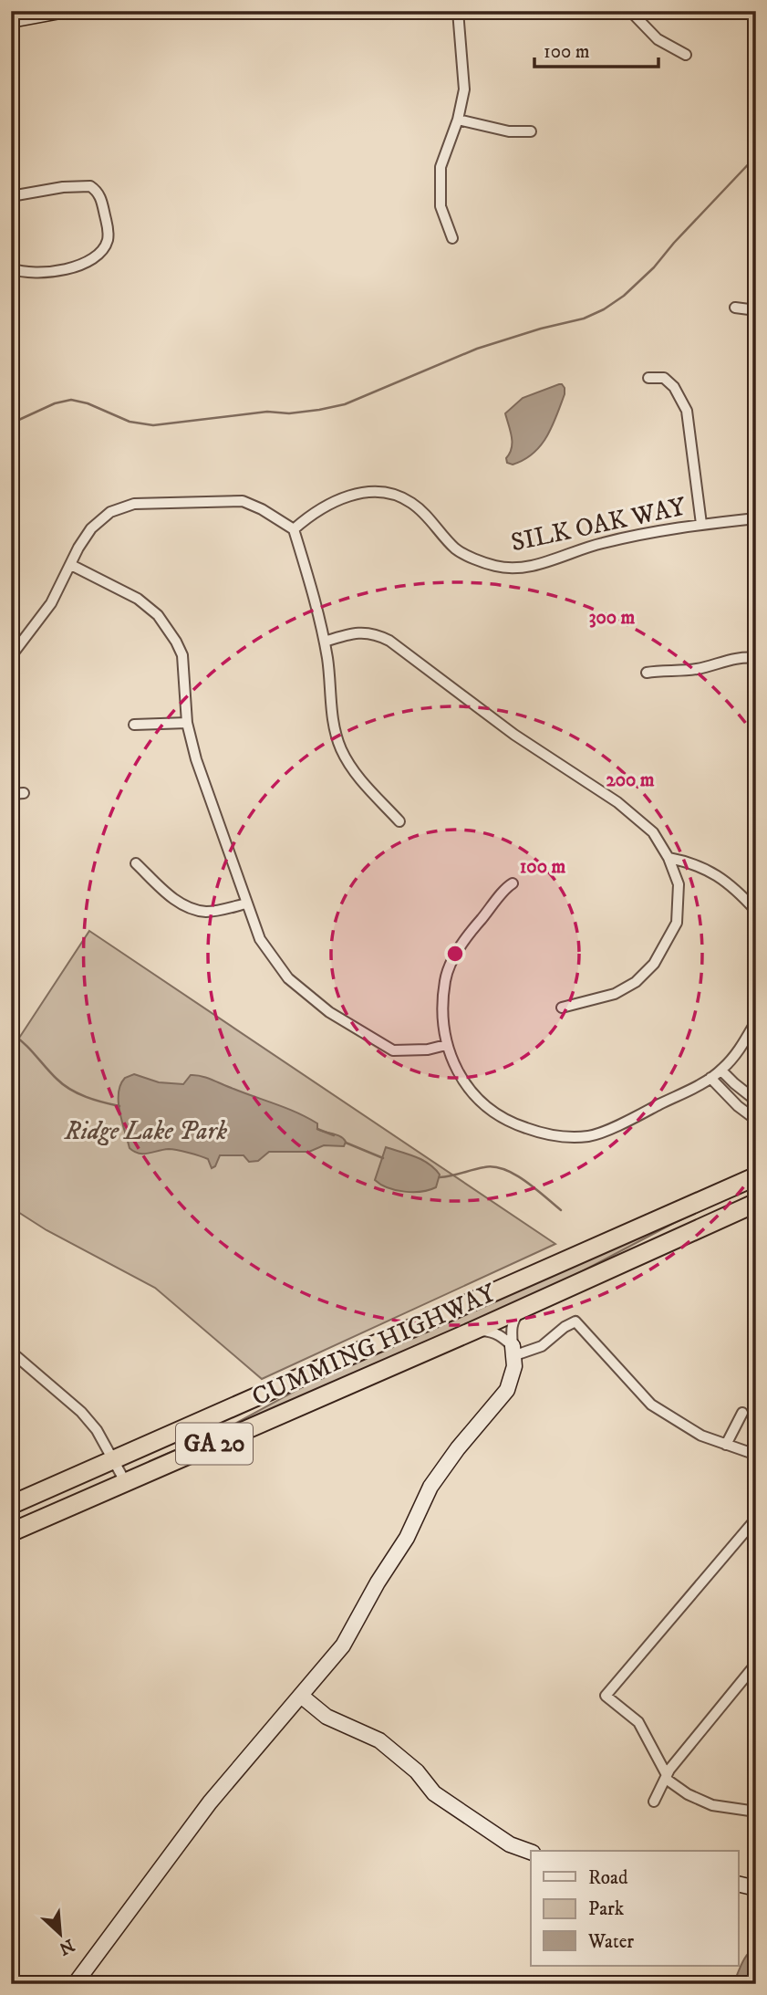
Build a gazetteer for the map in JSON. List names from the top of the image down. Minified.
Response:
{"streets":{"highway":["CUMMING HIGHWAY","GA 20"],"street":["SILK OAK WAY"]},"parks":["Ridge Lake Park"],"legend":["Road","Park","Water"],"scale_bar":"100 m","north":"bottom right","rings":["300 m","200 m","100 m"]}
